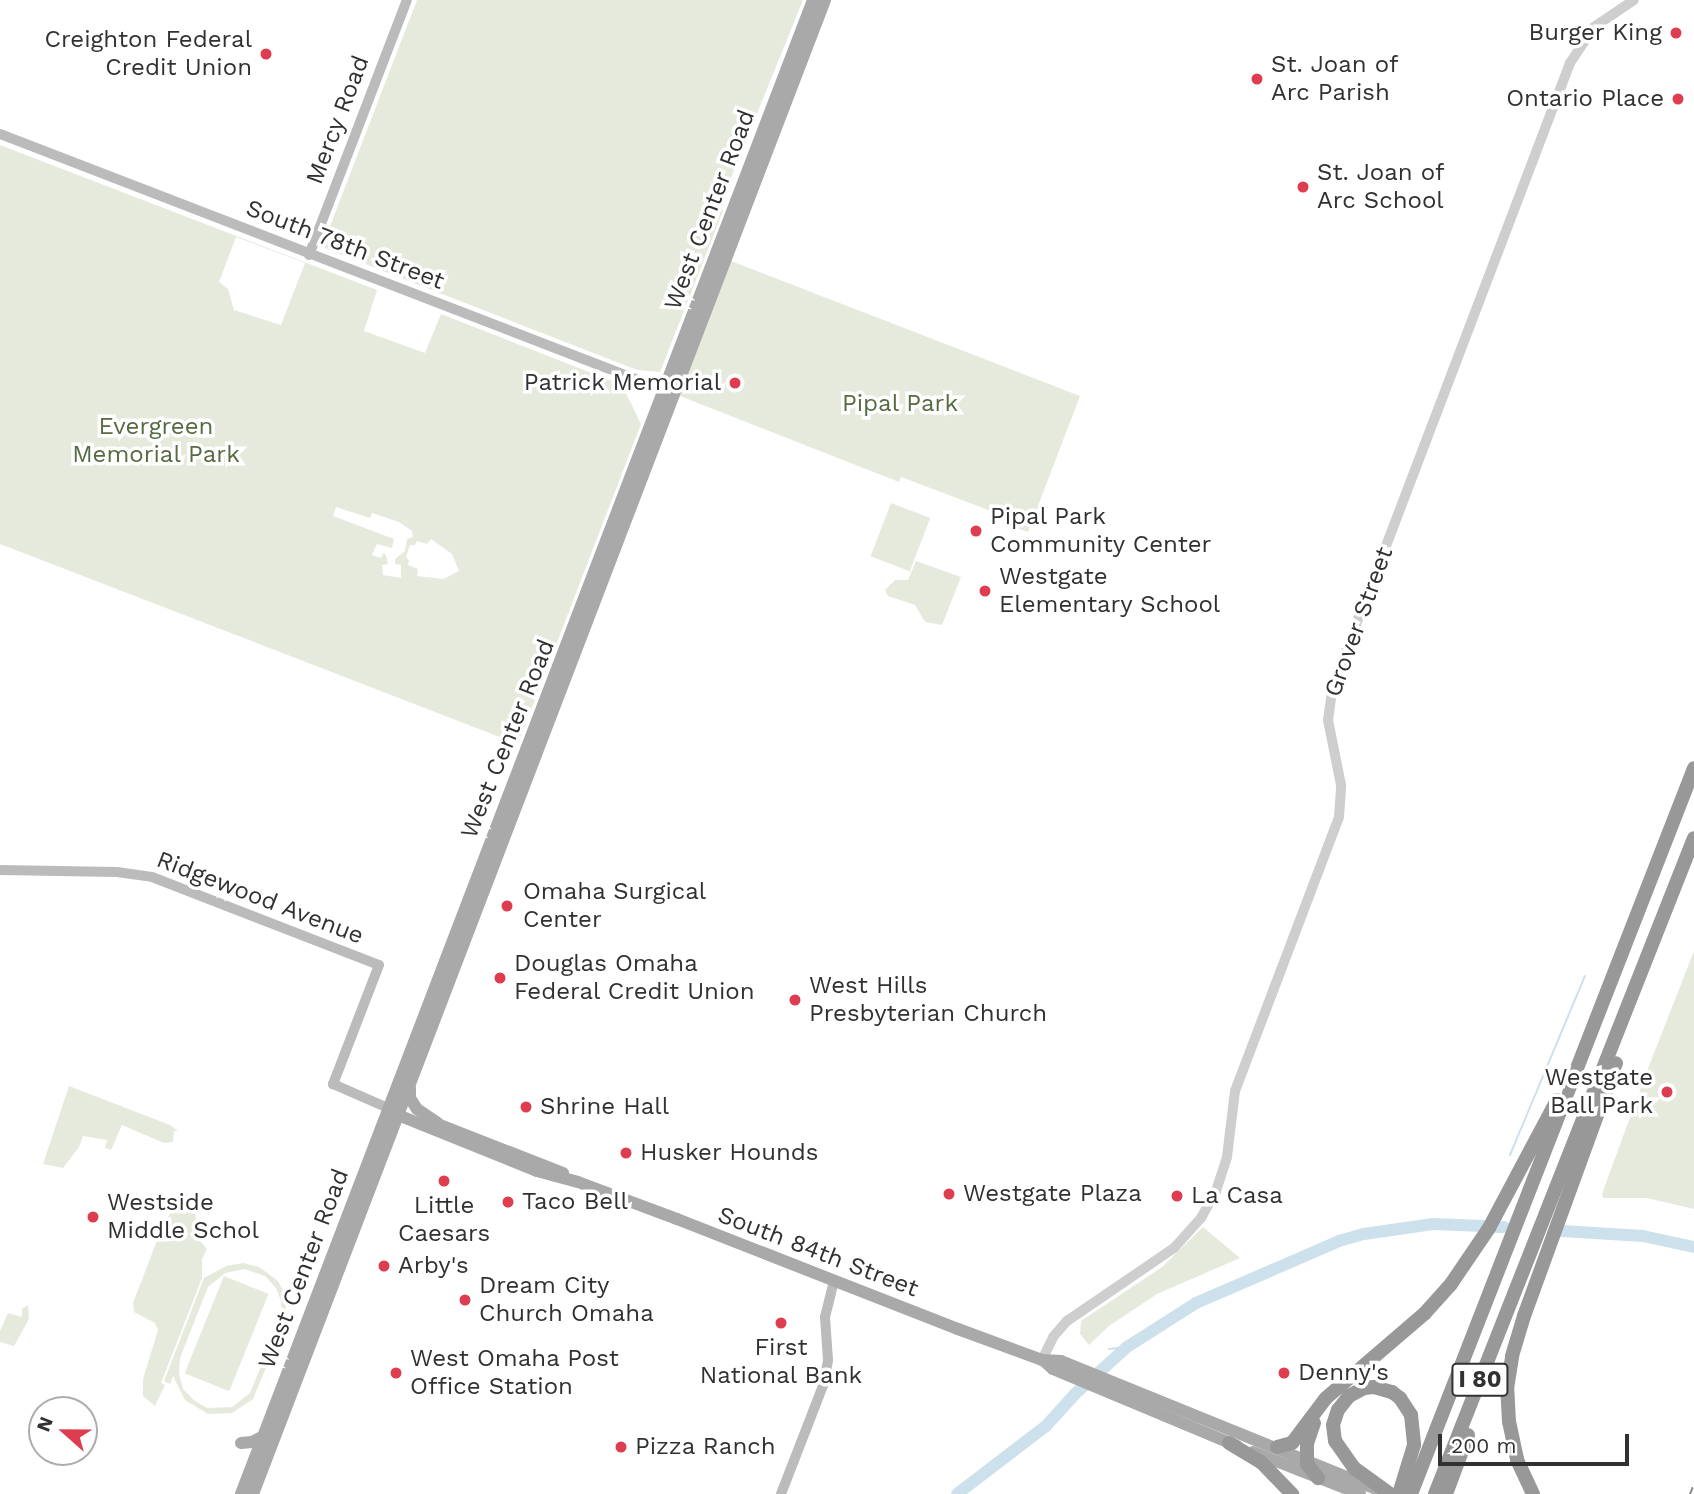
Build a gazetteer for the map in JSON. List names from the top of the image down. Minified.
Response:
{"streets":{"highway":["I 80"],"main road":["Mercy Road","West Center Road","South 78th Street","Ridgewood Avenue","South 84th Street"],"street":["Grover Street"]},"crossings":[["Mercy Road","South 78th Street"],["West Center Road","South 78th Street"],["West Center Road","South 84th Street"],["Grover Street","South 84th Street"],["Ridgewood Avenue","South 84th Street"]],"parks":["Pipal Park","Evergreen Memorial Park"],"places":["Burger King","Creighton Federal Credit Union","St. Joan of Arc Parish","Ontario Place","St. Joan of Arc School","Patrick Memorial","Pipal Park Community Center","Westgate Elementary School","Omaha Surgical Center","Douglas Omaha Federal Credit Union","West Hills Presbyterian Church","Westgate Ball Park","Shrine Hall","Husker Hounds","Little Caesars","Westgate Plaza","La Casa","Taco Bell","Westside Middle Schol","Arby's","Dream City Church Omaha","First National Bank","West Omaha Post Office Station","Denny's","Pizza Ranch"],"scale_bar":"200 m","north":"left"}
